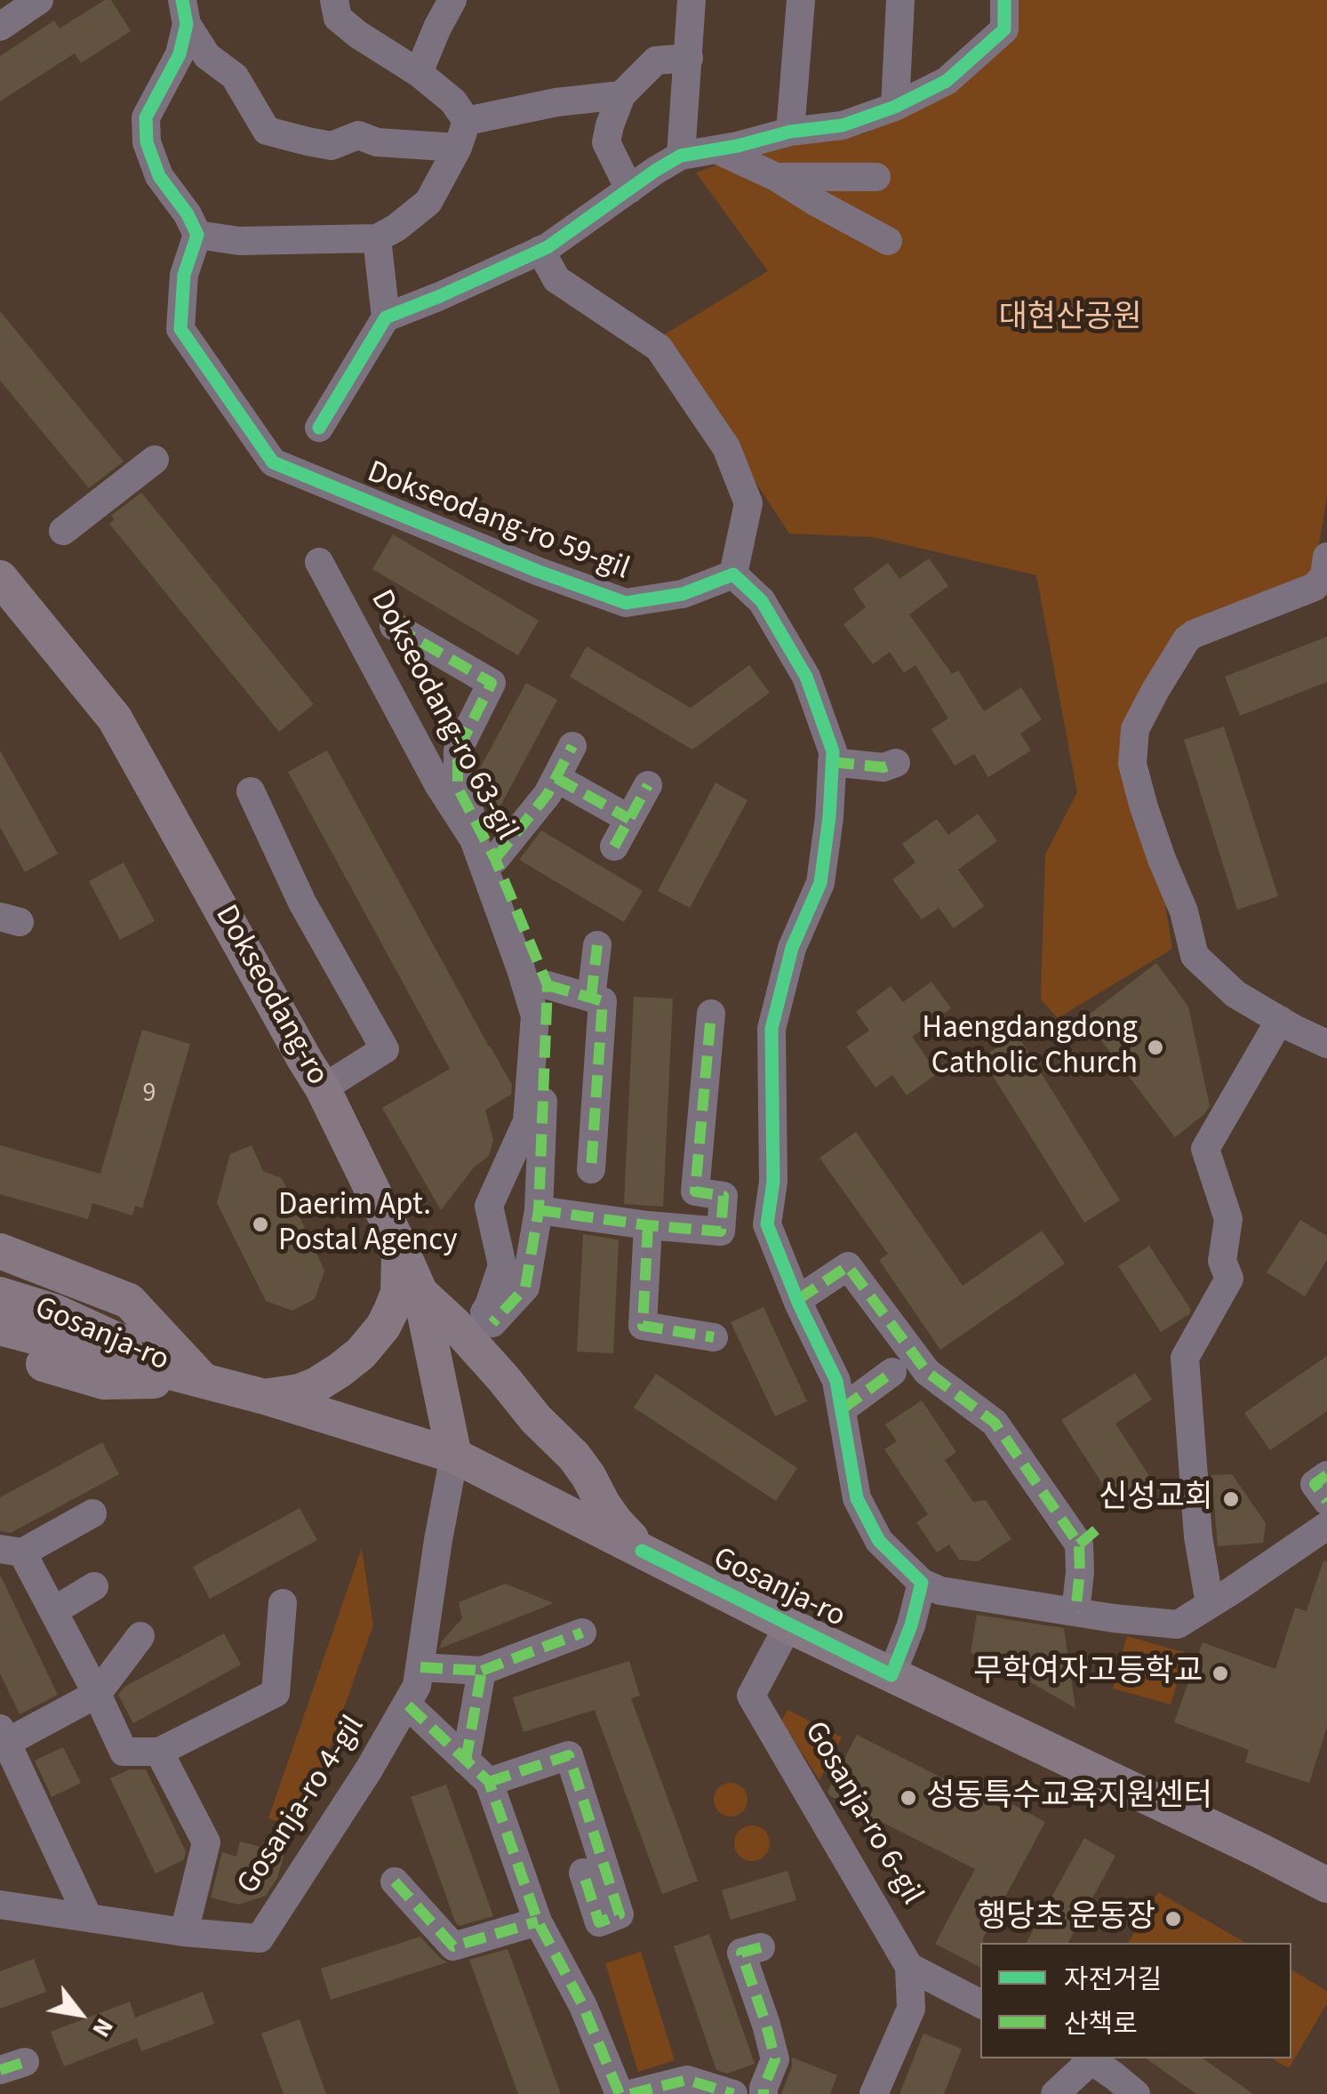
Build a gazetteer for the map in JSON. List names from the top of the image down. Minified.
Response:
{"streets":{"main road":["Dokseodang-ro","Gosanja-ro"],"street":["Dokseodang-ro 59-gil","Dokseodang-ro 63-gil","Gosanja-ro 4-gil","Gosanja-ro 6-gil"]},"crossings":[["Dokseodang-ro","Gosanja-ro"],["Dokseodang-ro","Gosanja-ro 4-gil"],["Gosanja-ro","Gosanja-ro 4-gil"],["Gosanja-ro","Gosanja-ro 6-gil"]],"parks":["대현산공원"],"places":["Haengdangdong Catholic Church","Daerim Apt. Postal Agency","신성교회","무학여자고등학교","성동특수교육지원센터","행당초 운동장"],"house_numbers":["9"],"legend":["자전거길","산책로"],"north":"bottom right"}
